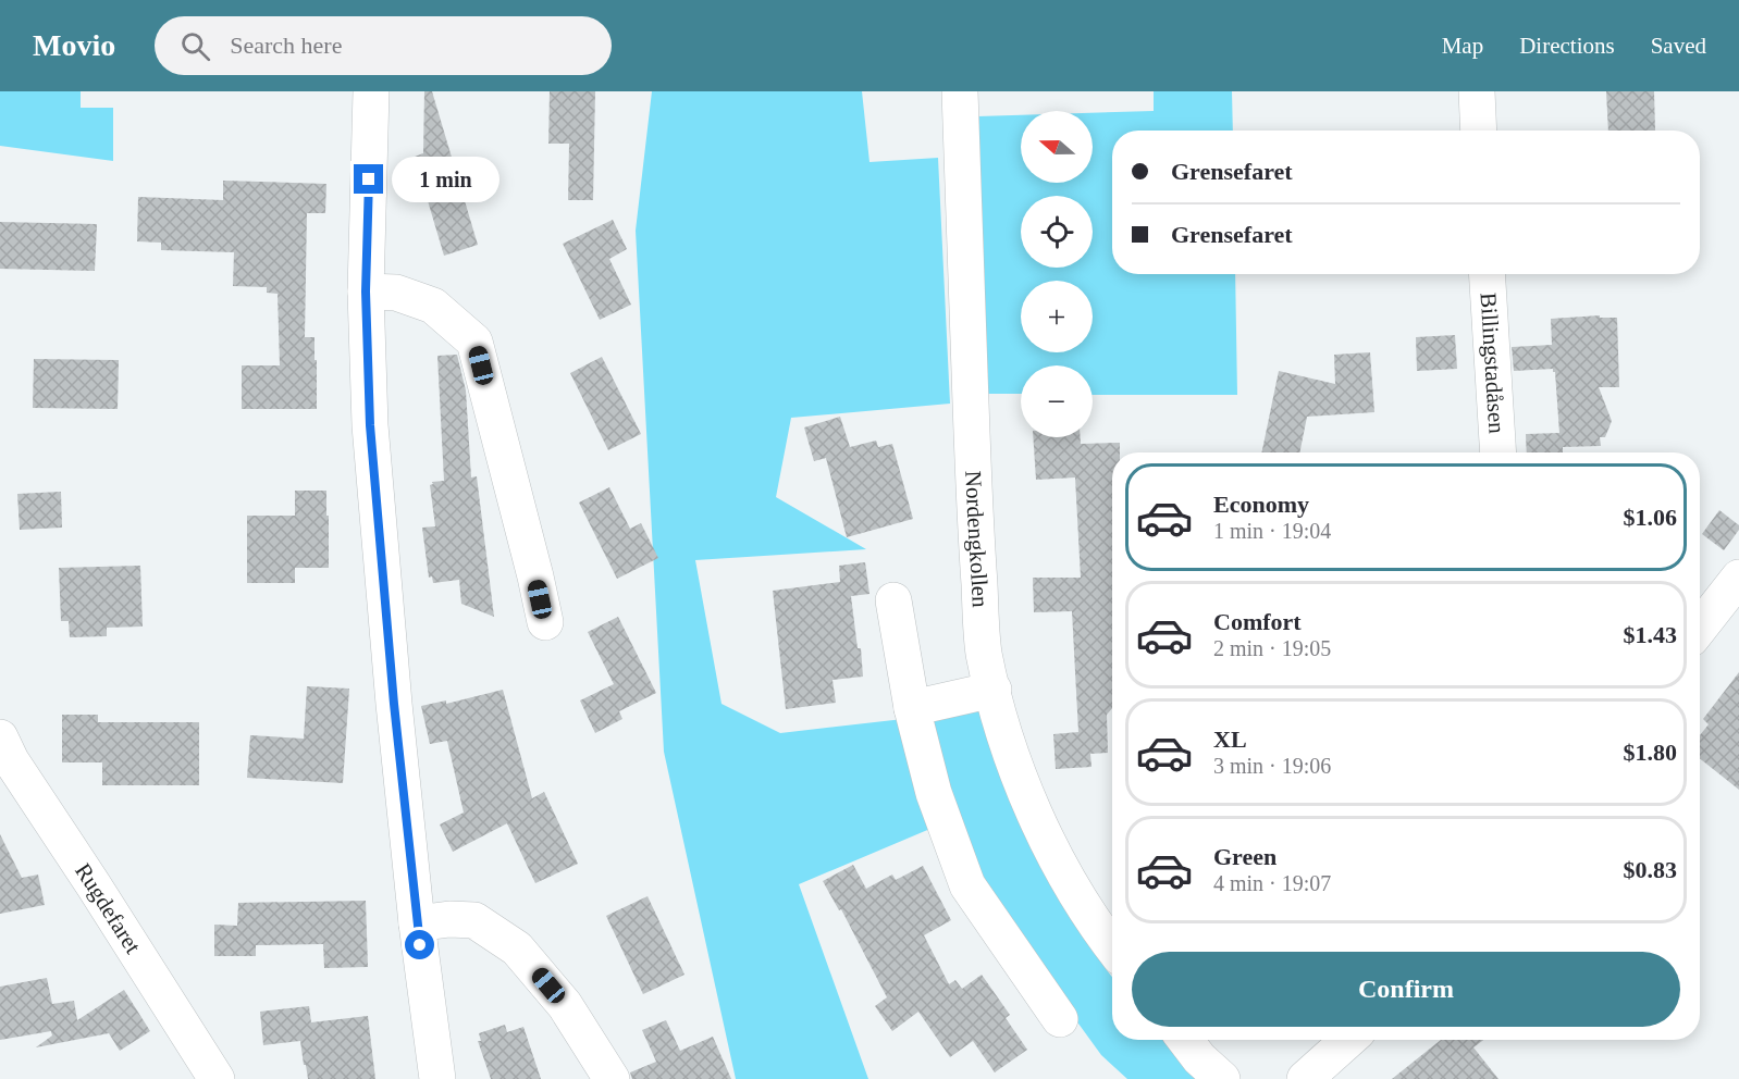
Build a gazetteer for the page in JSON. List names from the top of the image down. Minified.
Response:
{"streets":{"street":["Billingstadåsen","Nordengkollen","Rugdefaret"]},"north":"left","page":{"header":"Movio","search":"Search here","nav":["Map","Directions","Saved"],"map_buttons":["+","−"],"banner":["Grensefaret","Grensefaret"],"bubble":"1 min","list":[{"name":"Economy","note":"1 min · 19:04","value":"$1.06"},{"name":"Comfort","note":"2 min · 19:05","value":"$1.43"},{"name":"XL","note":"3 min · 19:06","value":"$1.80"},{"name":"Green","note":"4 min · 19:07","value":"$0.83"}],"buttons":"Confirm"}}
